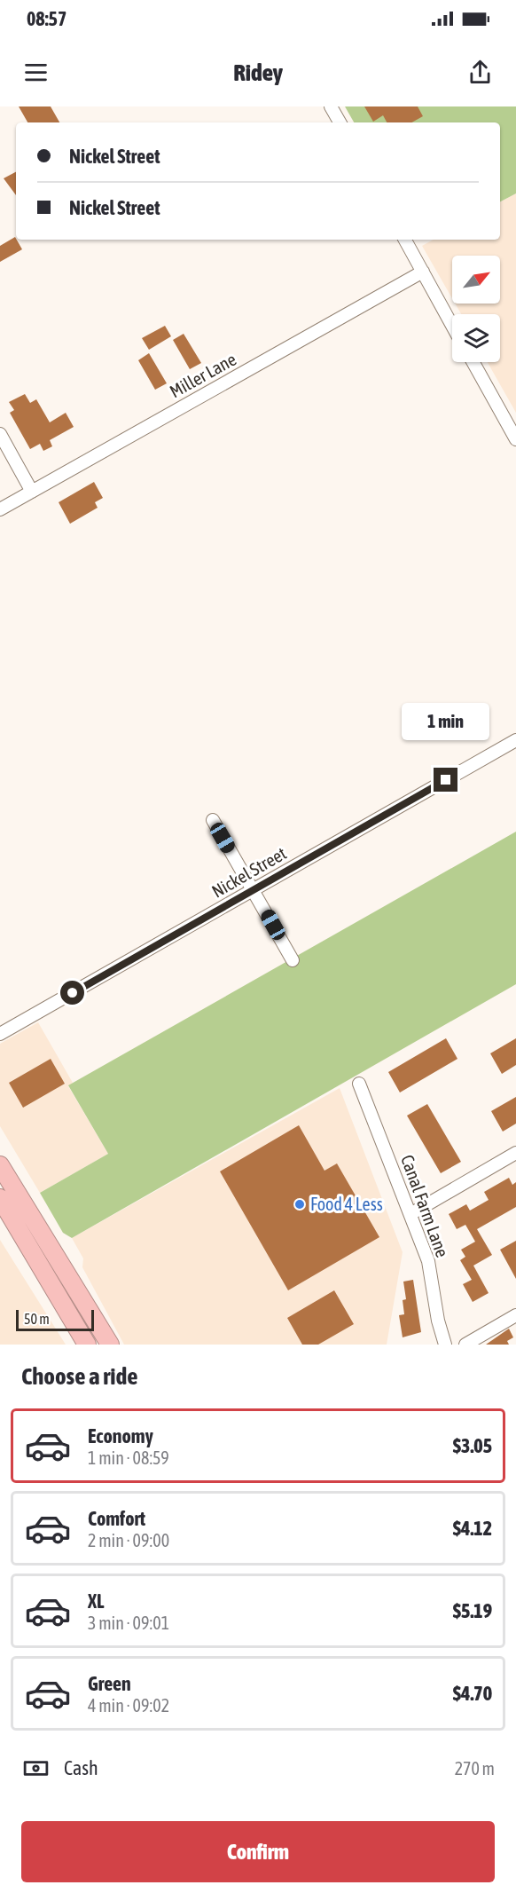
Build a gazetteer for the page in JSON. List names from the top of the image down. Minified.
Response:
{"streets":{"street":["Miller Lane","Nickel Street","Canal Farm Lane"]},"places":["Food 4 Less"],"scale_bar":"50 m","north":"top right","page":{"status":"08:57","header":"Ridey","banner":["Nickel Street","Nickel Street"],"bubble":"1 min","scale":"50 m","heading":"Choose a ride","list":[{"name":"Economy","note":"1 min · 08:59","value":"$3.05"},{"name":"Comfort","note":"2 min · 09:00","value":"$4.12"},{"name":"XL","note":"3 min · 09:01","value":"$5.19"},{"name":"Green","note":"4 min · 09:02","value":"$4.70"}],"pay":["Cash","270 m"],"buttons":"Confirm"}}
